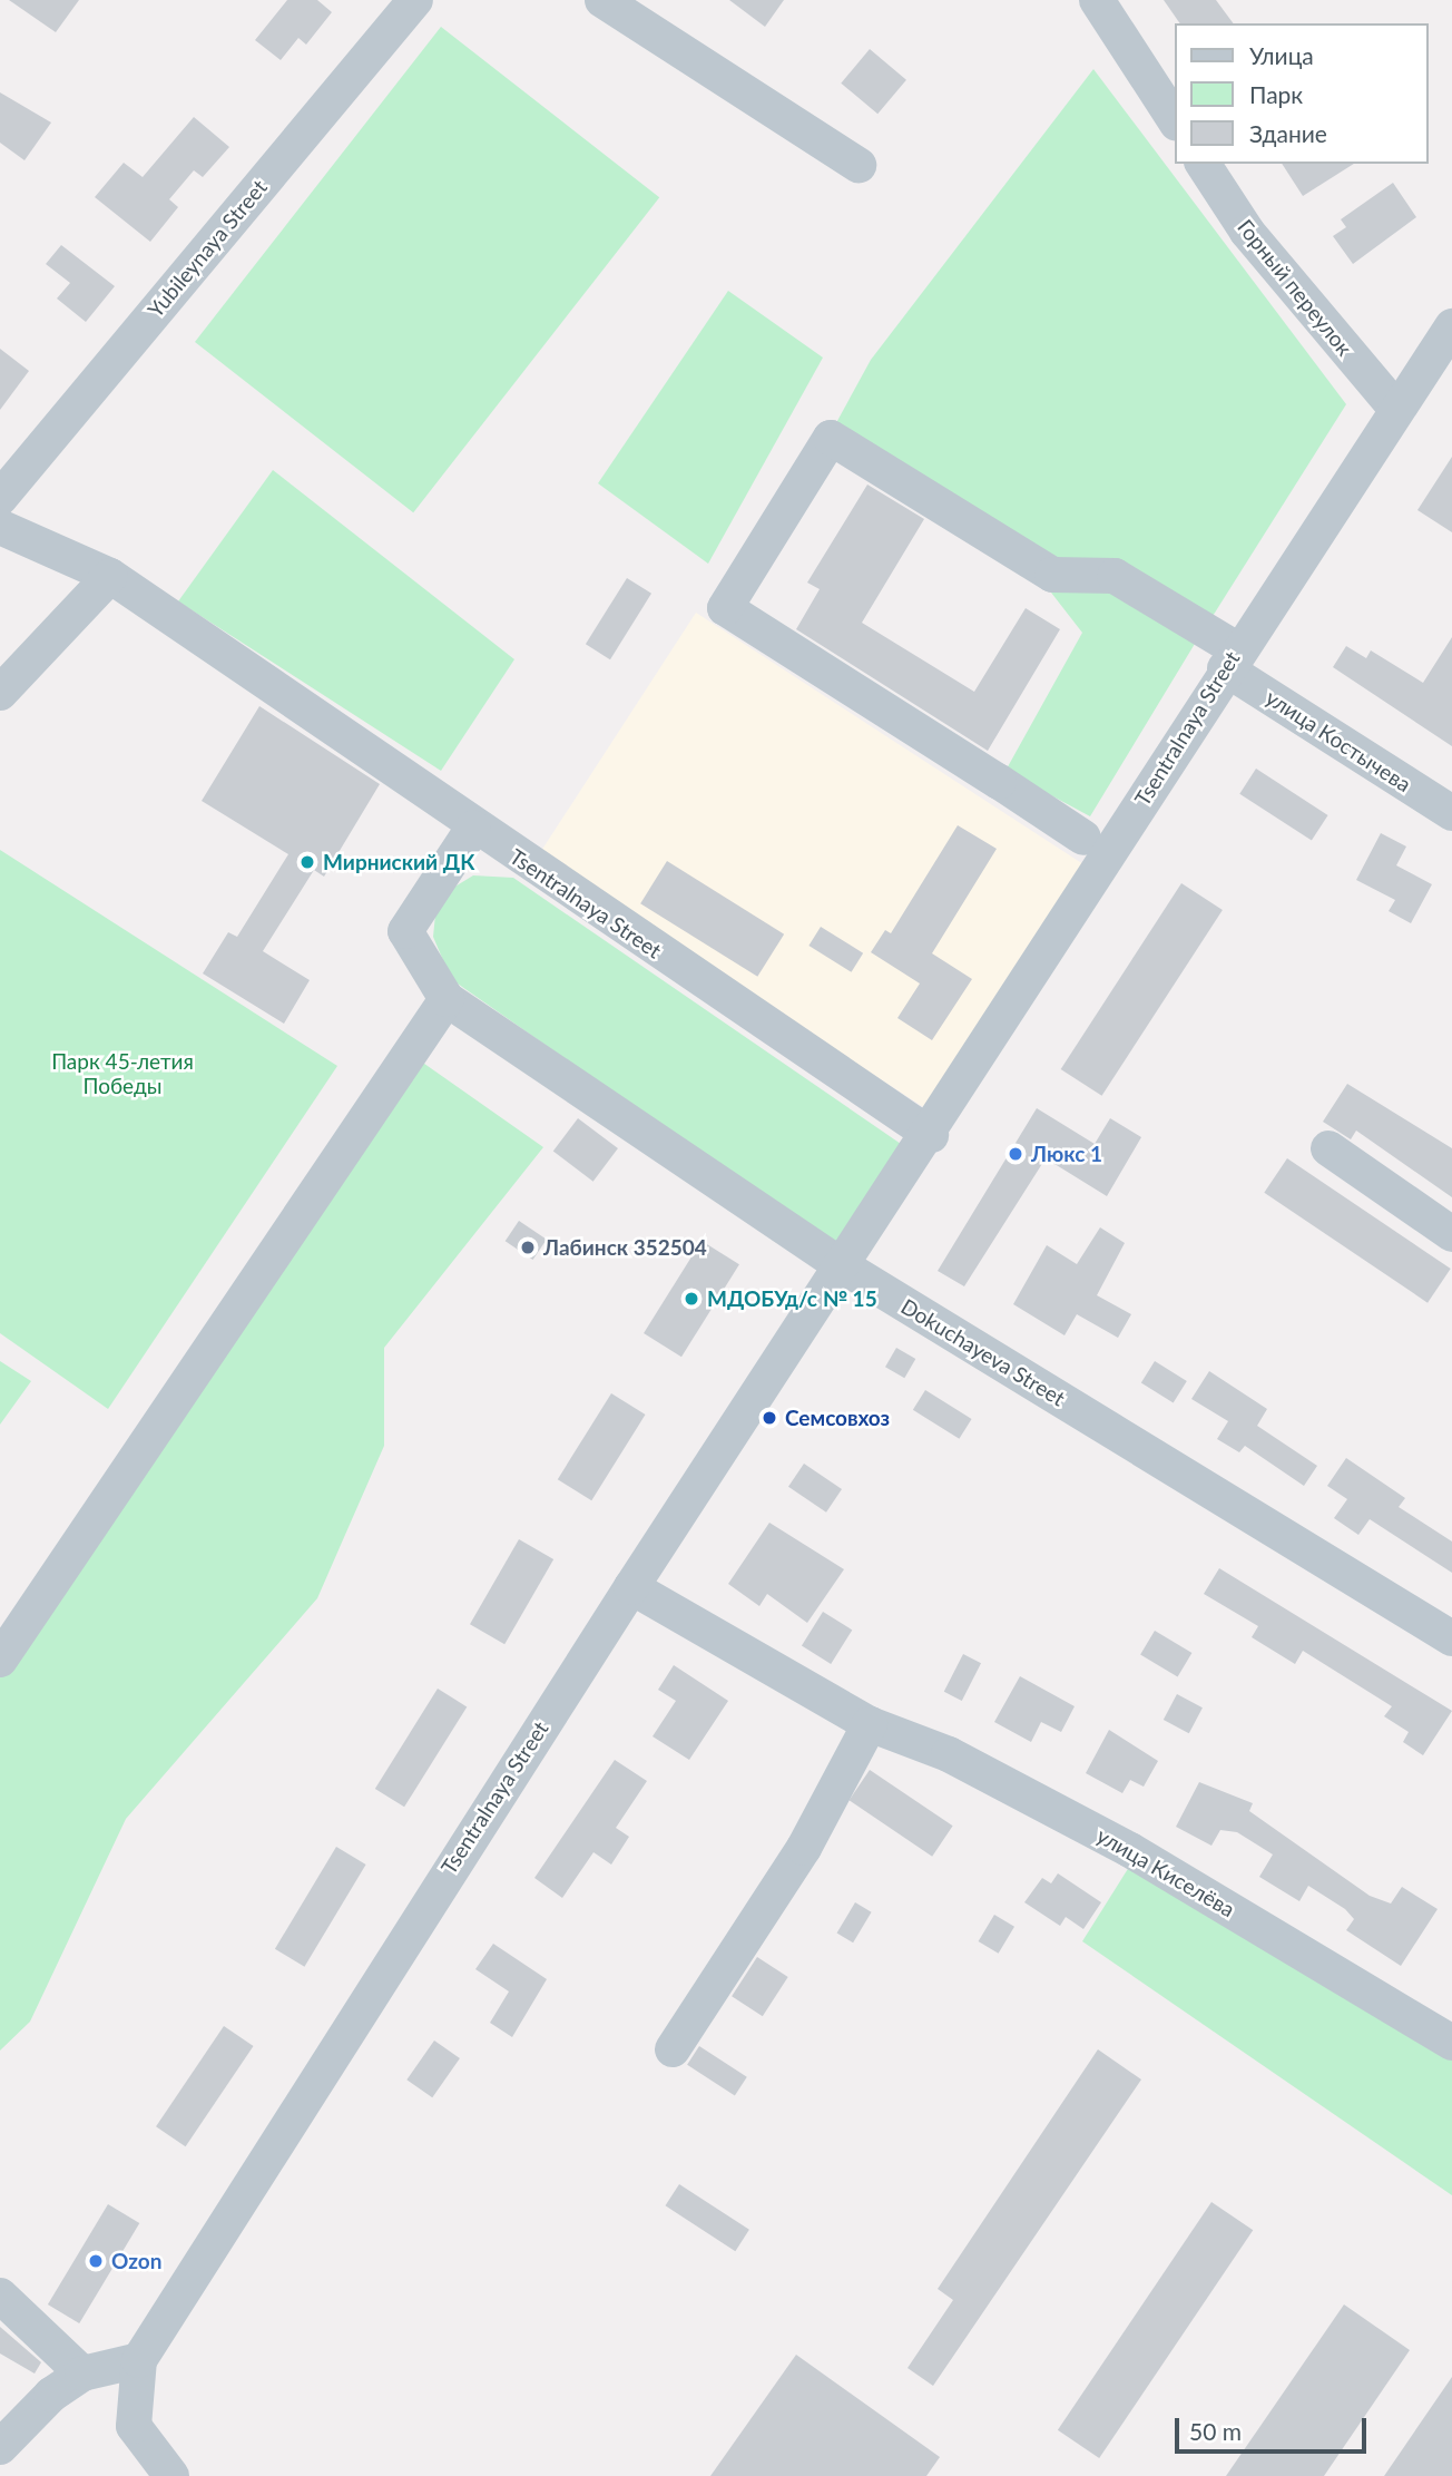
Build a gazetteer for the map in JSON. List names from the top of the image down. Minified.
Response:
{"streets":{"street":["Yubileynaya Street","Горный переулок","Tsentralnaya Street","улица Костычева","Dokuchayeva Street","улица Киселёва"]},"crossings":[["Горный переулок","Tsentralnaya Street"],["Tsentralnaya Street","улица Костычева"],["Tsentralnaya Street","Dokuchayeva Street"],["Tsentralnaya Street","улица Киселёва"]],"parks":["Парк 45-летия Победы"],"places":["Мирниский ДК","Люкс 1","Лабинск 352504","МДОБУд/с № 15","Семсовхоз","Ozon"],"legend":["Улица","Парк","Здание"],"scale_bar":"50 m"}
